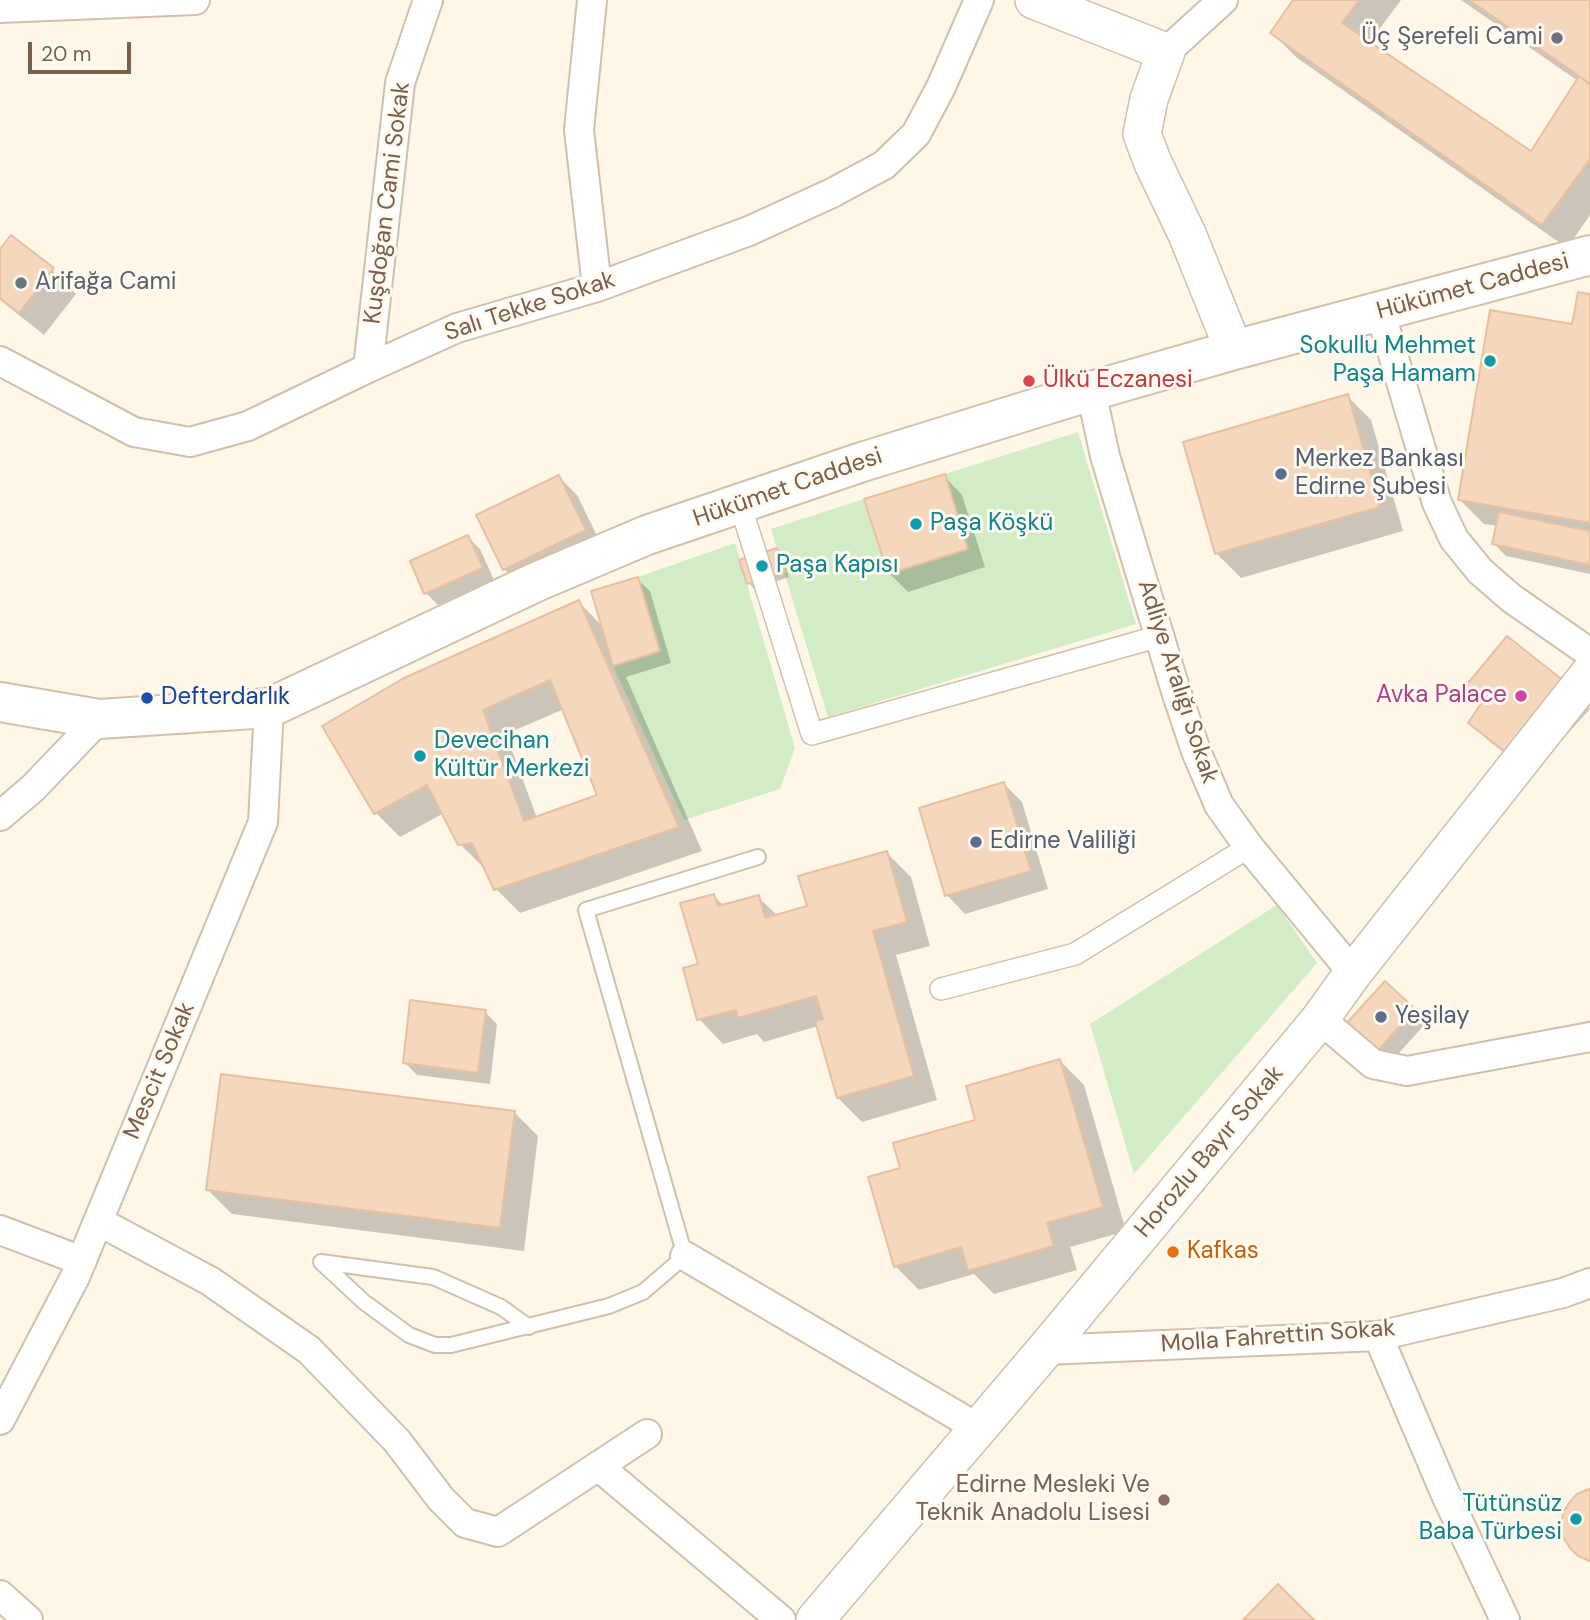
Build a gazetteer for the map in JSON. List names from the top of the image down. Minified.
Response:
{"streets":{"main road":["Hükümet Caddesi"],"street":["Kuşdoğan Cami Sokak","Salı Tekke Sokak","Adliye Aralığı Sokak","Mescit Sokak","Horozlu Bayır Sokak","Molla Fahrettin Sokak"]},"crossings":[["Kuşdoğan Cami Sokak","Salı Tekke Sokak"],["Hükümet Caddesi","Adliye Aralığı Sokak"],["Hükümet Caddesi","Mescit Sokak"],["Adliye Aralığı Sokak","Horozlu Bayır Sokak"],["Horozlu Bayır Sokak","Molla Fahrettin Sokak"]],"places":["Üç Şerefeli Cami","Arifağa Cami","Sokullu Mehmet Paşa Hamam","Ülkü Eczanesi","Merkez Bankası Edirne Şubesi","Paşa Köşkü","Paşa Kapısı","Avka Palace","Defterdarlık","Devecihan Kültür Merkezi","Edirne Valiliği","Yeşilay","Kafkas","Edirne Mesleki Ve Teknik Anadolu Lisesi","Tütünsüz Baba Türbesi"],"scale_bar":"20 m"}
